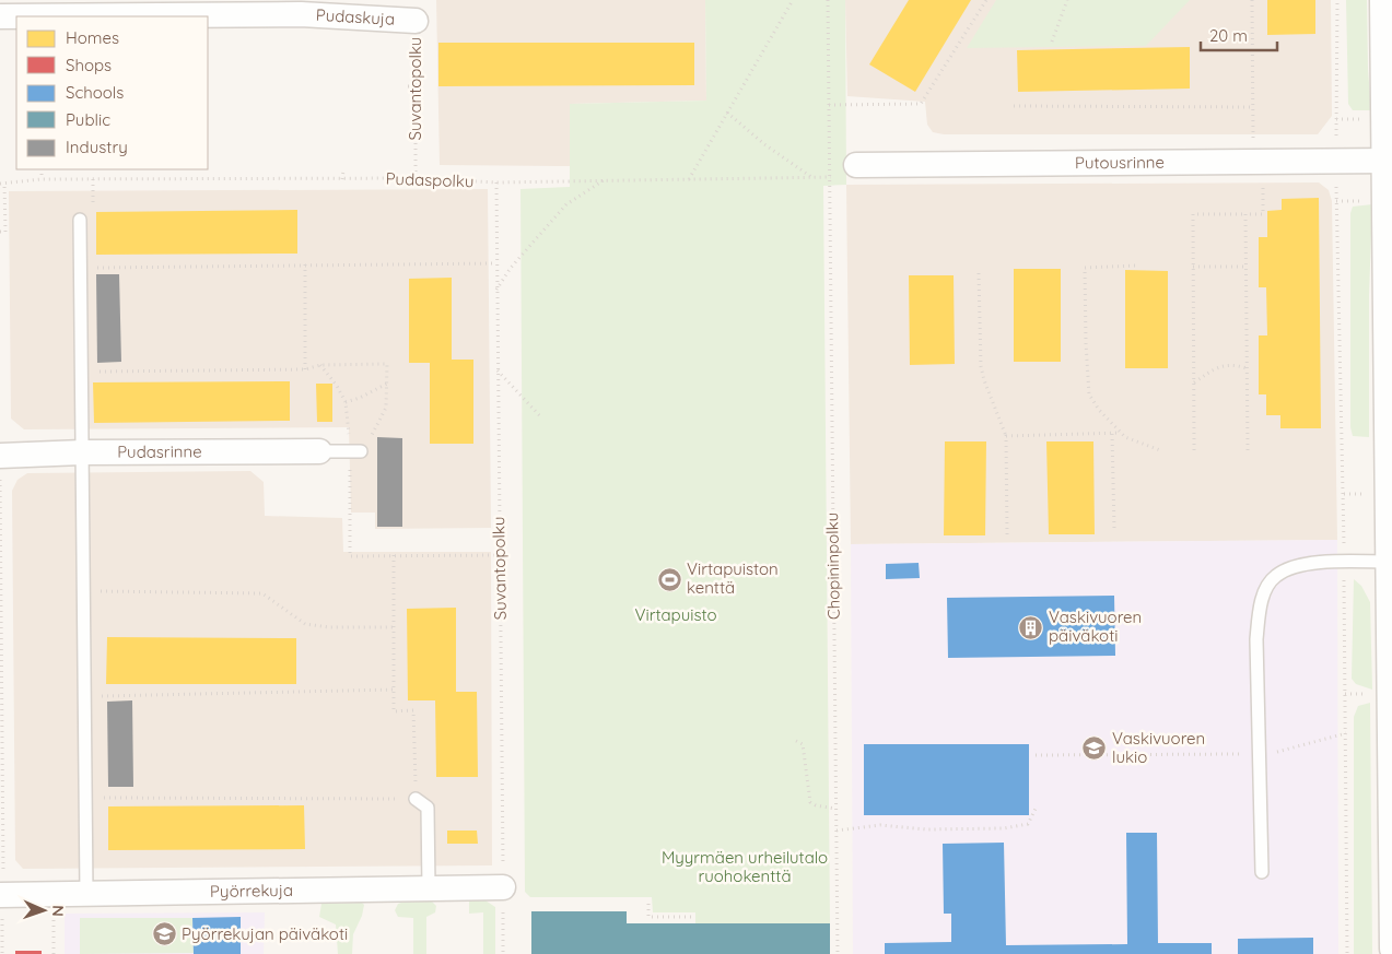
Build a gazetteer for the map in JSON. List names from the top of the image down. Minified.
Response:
{"streets":{"street":["Pudaskuja","Putousrinne","Pudasrinne","Pyörrekuja"],"path":["Suvantopolku","Pudaspolku","Chopininpolku"]},"crossings":[["Pudaskuja","Suvantopolku"],["Suvantopolku","Pudaspolku"],["Suvantopolku","Pyörrekuja"],["Putousrinne","Pudaspolku"],["Pudaspolku","Chopininpolku"]],"parks":["Virtapuisto","Myyrmäen urheilutalo ruohokenttä"],"places":{"sports":["Virtapuiston kenttä"],"building":["Vaskivuoren päiväkoti"],"school or university":["Vaskivuoren lukio","Pyörrekujan päiväkoti"]},"legend":["Homes","Shops","Schools","Public","Industry"],"scale_bar":"20 m","north":"right"}
